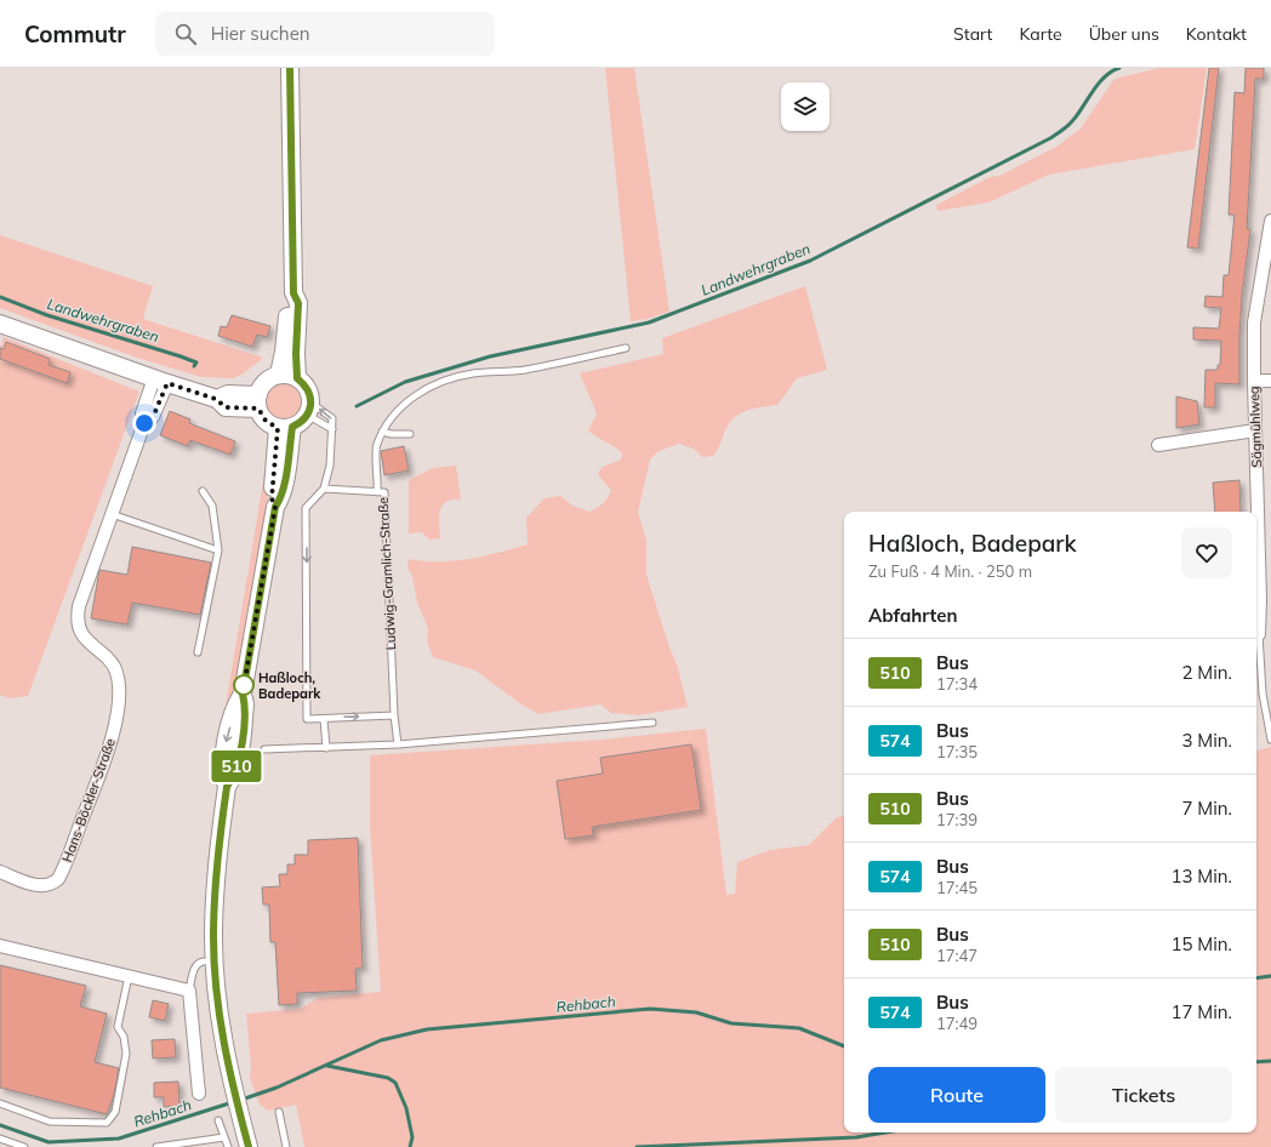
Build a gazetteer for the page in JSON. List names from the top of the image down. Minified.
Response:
{"streets":{"street":["Sägmühlweg","Hans-Böckler-Straße"],"lane":["Ludwig-Gramlich-Straße"]},"water":["Landwehrgraben","Rehbach"],"places":["Haßloch, Badepark"],"lines":["bus line 510"],"page":{"header":"Commutr","search":"Hier suchen","nav":["Start","Karte","Über uns","Kontakt"],"on_map":"510","heading":[["Haßloch, Badepark","Zu Fuß · 4 Min. · 250 m"],"Abfahrten"],"list":[{"mark":"510","name":"Bus","note":"17:34","value":"2 Min."},{"mark":"574","name":"Bus","note":"17:35","value":"3 Min."},{"mark":"510","name":"Bus","note":"17:39","value":"7 Min."},{"mark":"574","name":"Bus","note":"17:45","value":"13 Min."},{"mark":"510","name":"Bus","note":"17:47","value":"15 Min."},{"mark":"574","name":"Bus","note":"17:49","value":"17 Min."}],"buttons":["Route","Tickets"]}}
